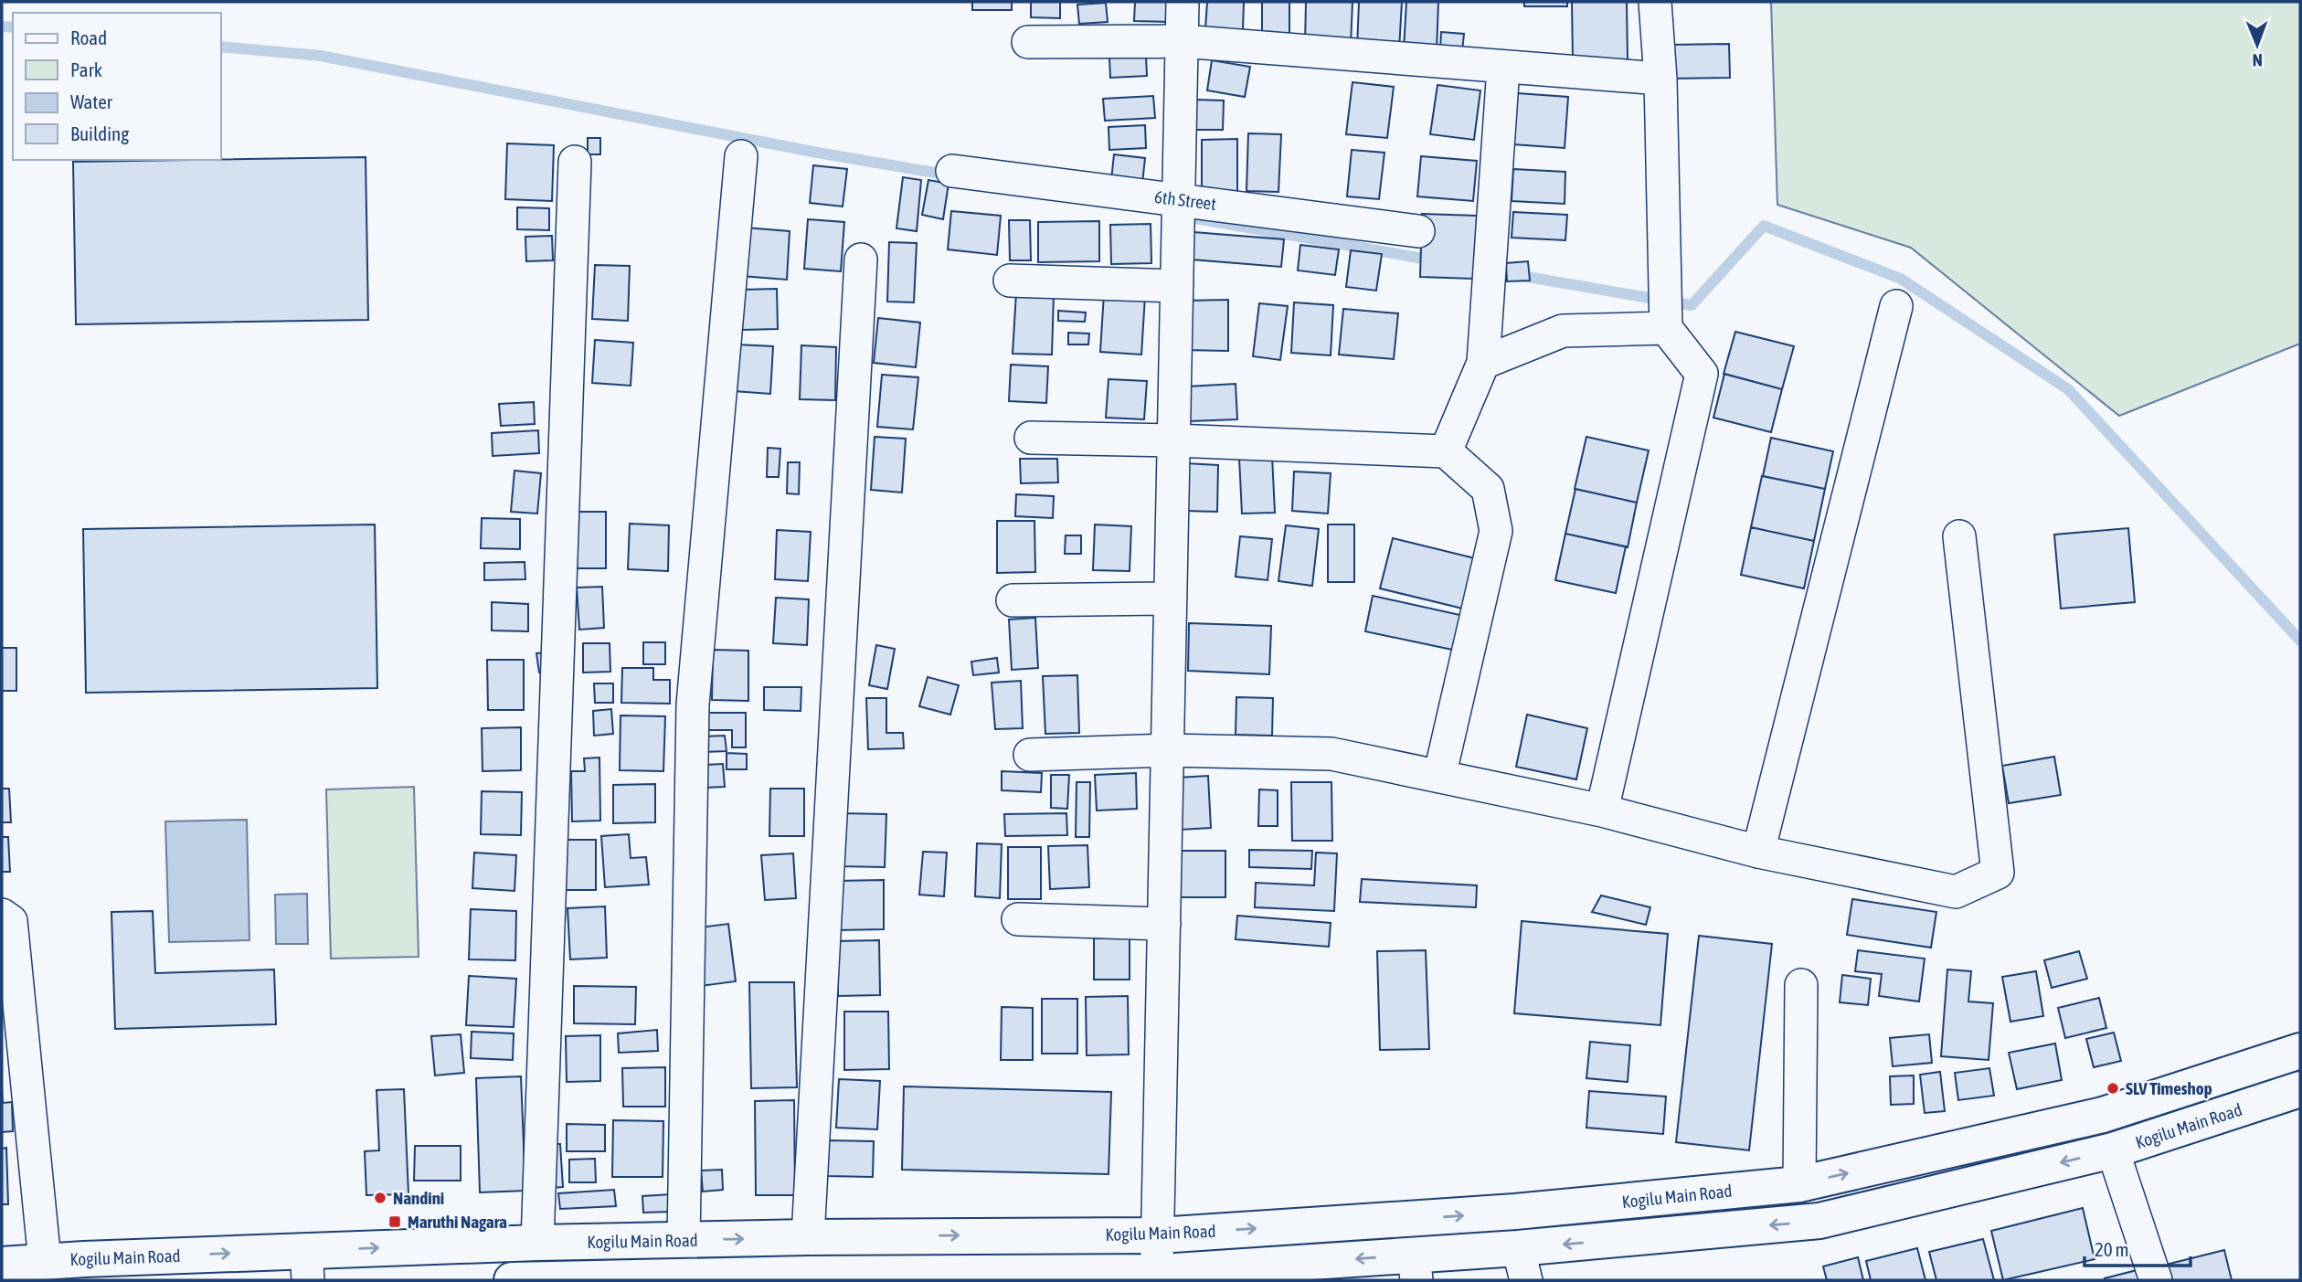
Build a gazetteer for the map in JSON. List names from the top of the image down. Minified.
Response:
{"streets":{"main road":["Kogilu Main Road"],"street":["6th Street"]},"places":{"other":["SLV Timeshop","Nandini"],"transit":["Maruthi Nagara"]},"legend":["Road","Park","Water","Building"],"scale_bar":"20 m","north":"bottom"}
